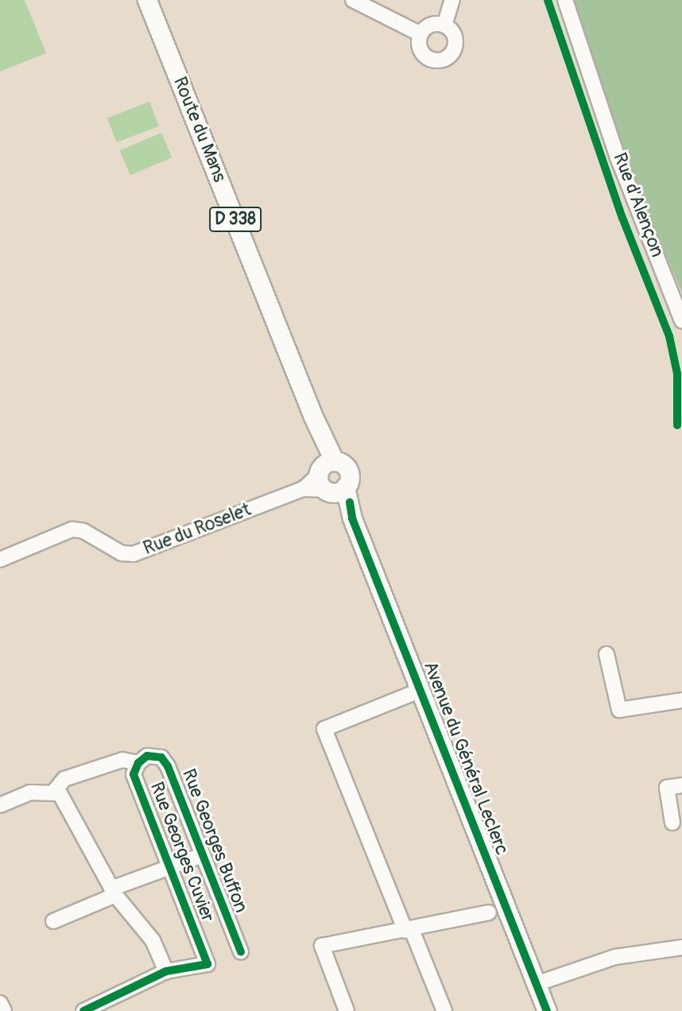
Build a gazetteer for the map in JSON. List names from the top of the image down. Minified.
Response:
{"streets":{"main road":["Route du Mans","D 338","Avenue du Général Leclerc"],"street":["Rue d'Alençon","Rue du Roselet","Rue Georges Buffon","Rue Georges Cuvier"]},"crossings":[["Route du Mans","Rue du Roselet"],["Route du Mans","Avenue du Général Leclerc"],["Rue du Roselet","Avenue du Général Leclerc"],["Rue Georges Buffon","Rue Georges Cuvier"]]}
